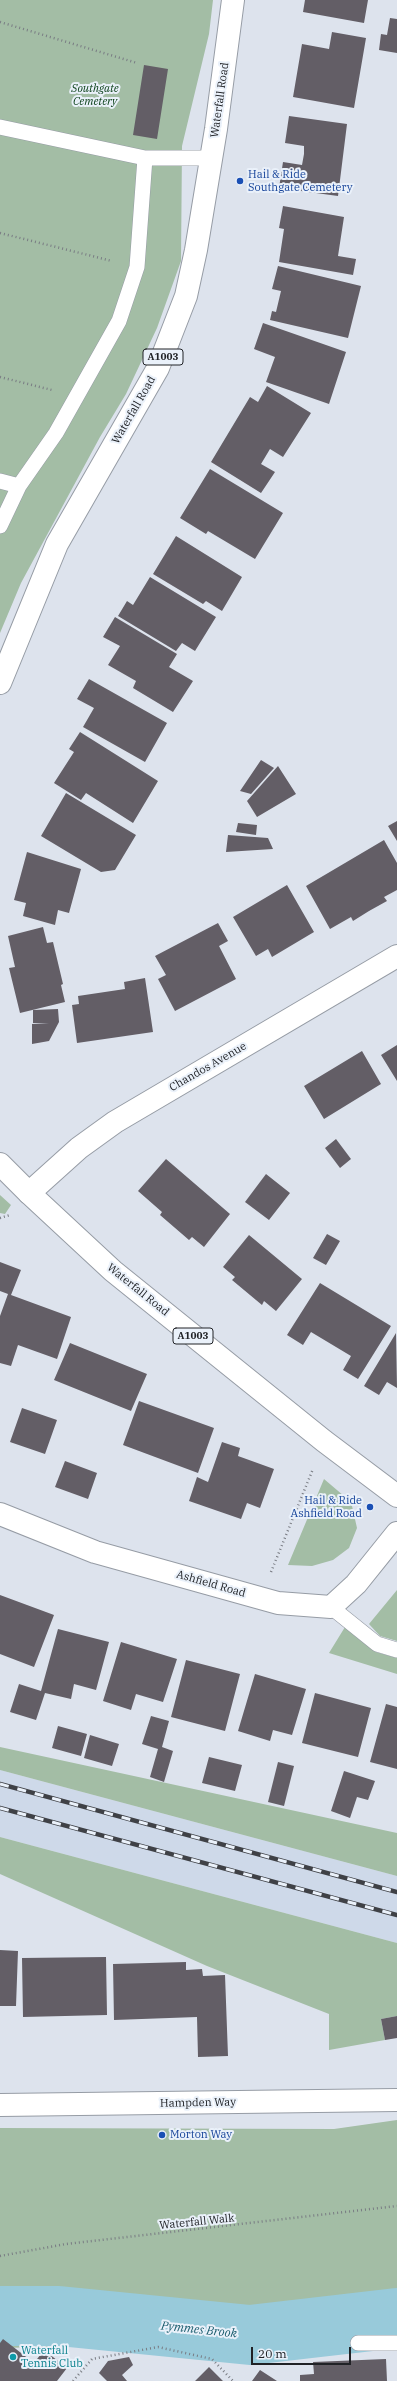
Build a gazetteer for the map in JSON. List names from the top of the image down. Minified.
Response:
{"streets":{"street":["Waterfall Road","A1003","Chandos Avenue","Ashfield Road","Hampden Way"],"path":["Waterfall Walk"]},"crossings":[["Waterfall Road","Chandos Avenue"]],"water":["Pymmes Brook"],"parks":["Southgate Cemetery"],"places":["Hail & Ride Southgate Cemetery","Hail & Ride Ashfield Road","Morton Way","Waterfall Tennis Club"],"scale_bar":"20 m"}
